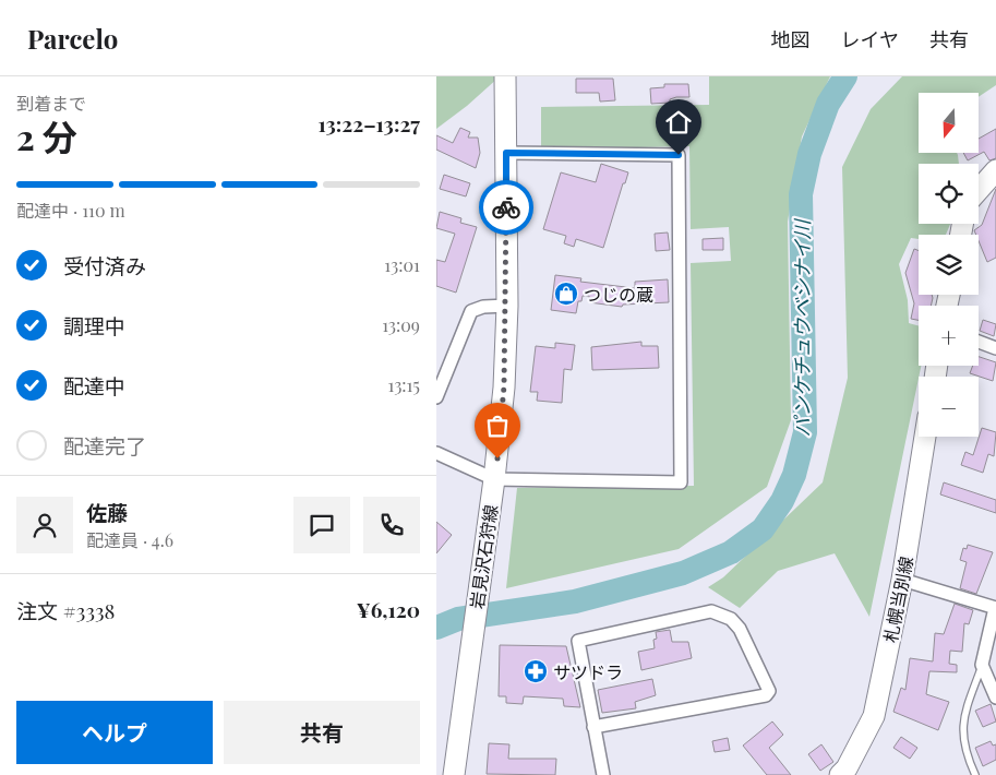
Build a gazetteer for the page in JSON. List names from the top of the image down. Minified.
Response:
{"streets":{"main road":["岩見沢石狩線","札幌当別線"]},"water":["パンケチュウベシナイ川"],"places":{"shop":["つじの蔵"],"pharmacy":["サツドラ"]},"north":"bottom","page":{"header":"Parcelo","nav":["地図","レイヤ","共有"],"heading":["2 分","到着まで","13:22–13:27"],"panel":["佐藤","配達員 · 4.6","注文 #3338","¥6,120"],"map_buttons":["+","−"],"bar":"配達中 · 110 m","list":[["受付済み","13:01"],["調理中","13:09"],["配達中","13:15"],"配達完了"],"buttons":["ヘルプ","共有"]}}
